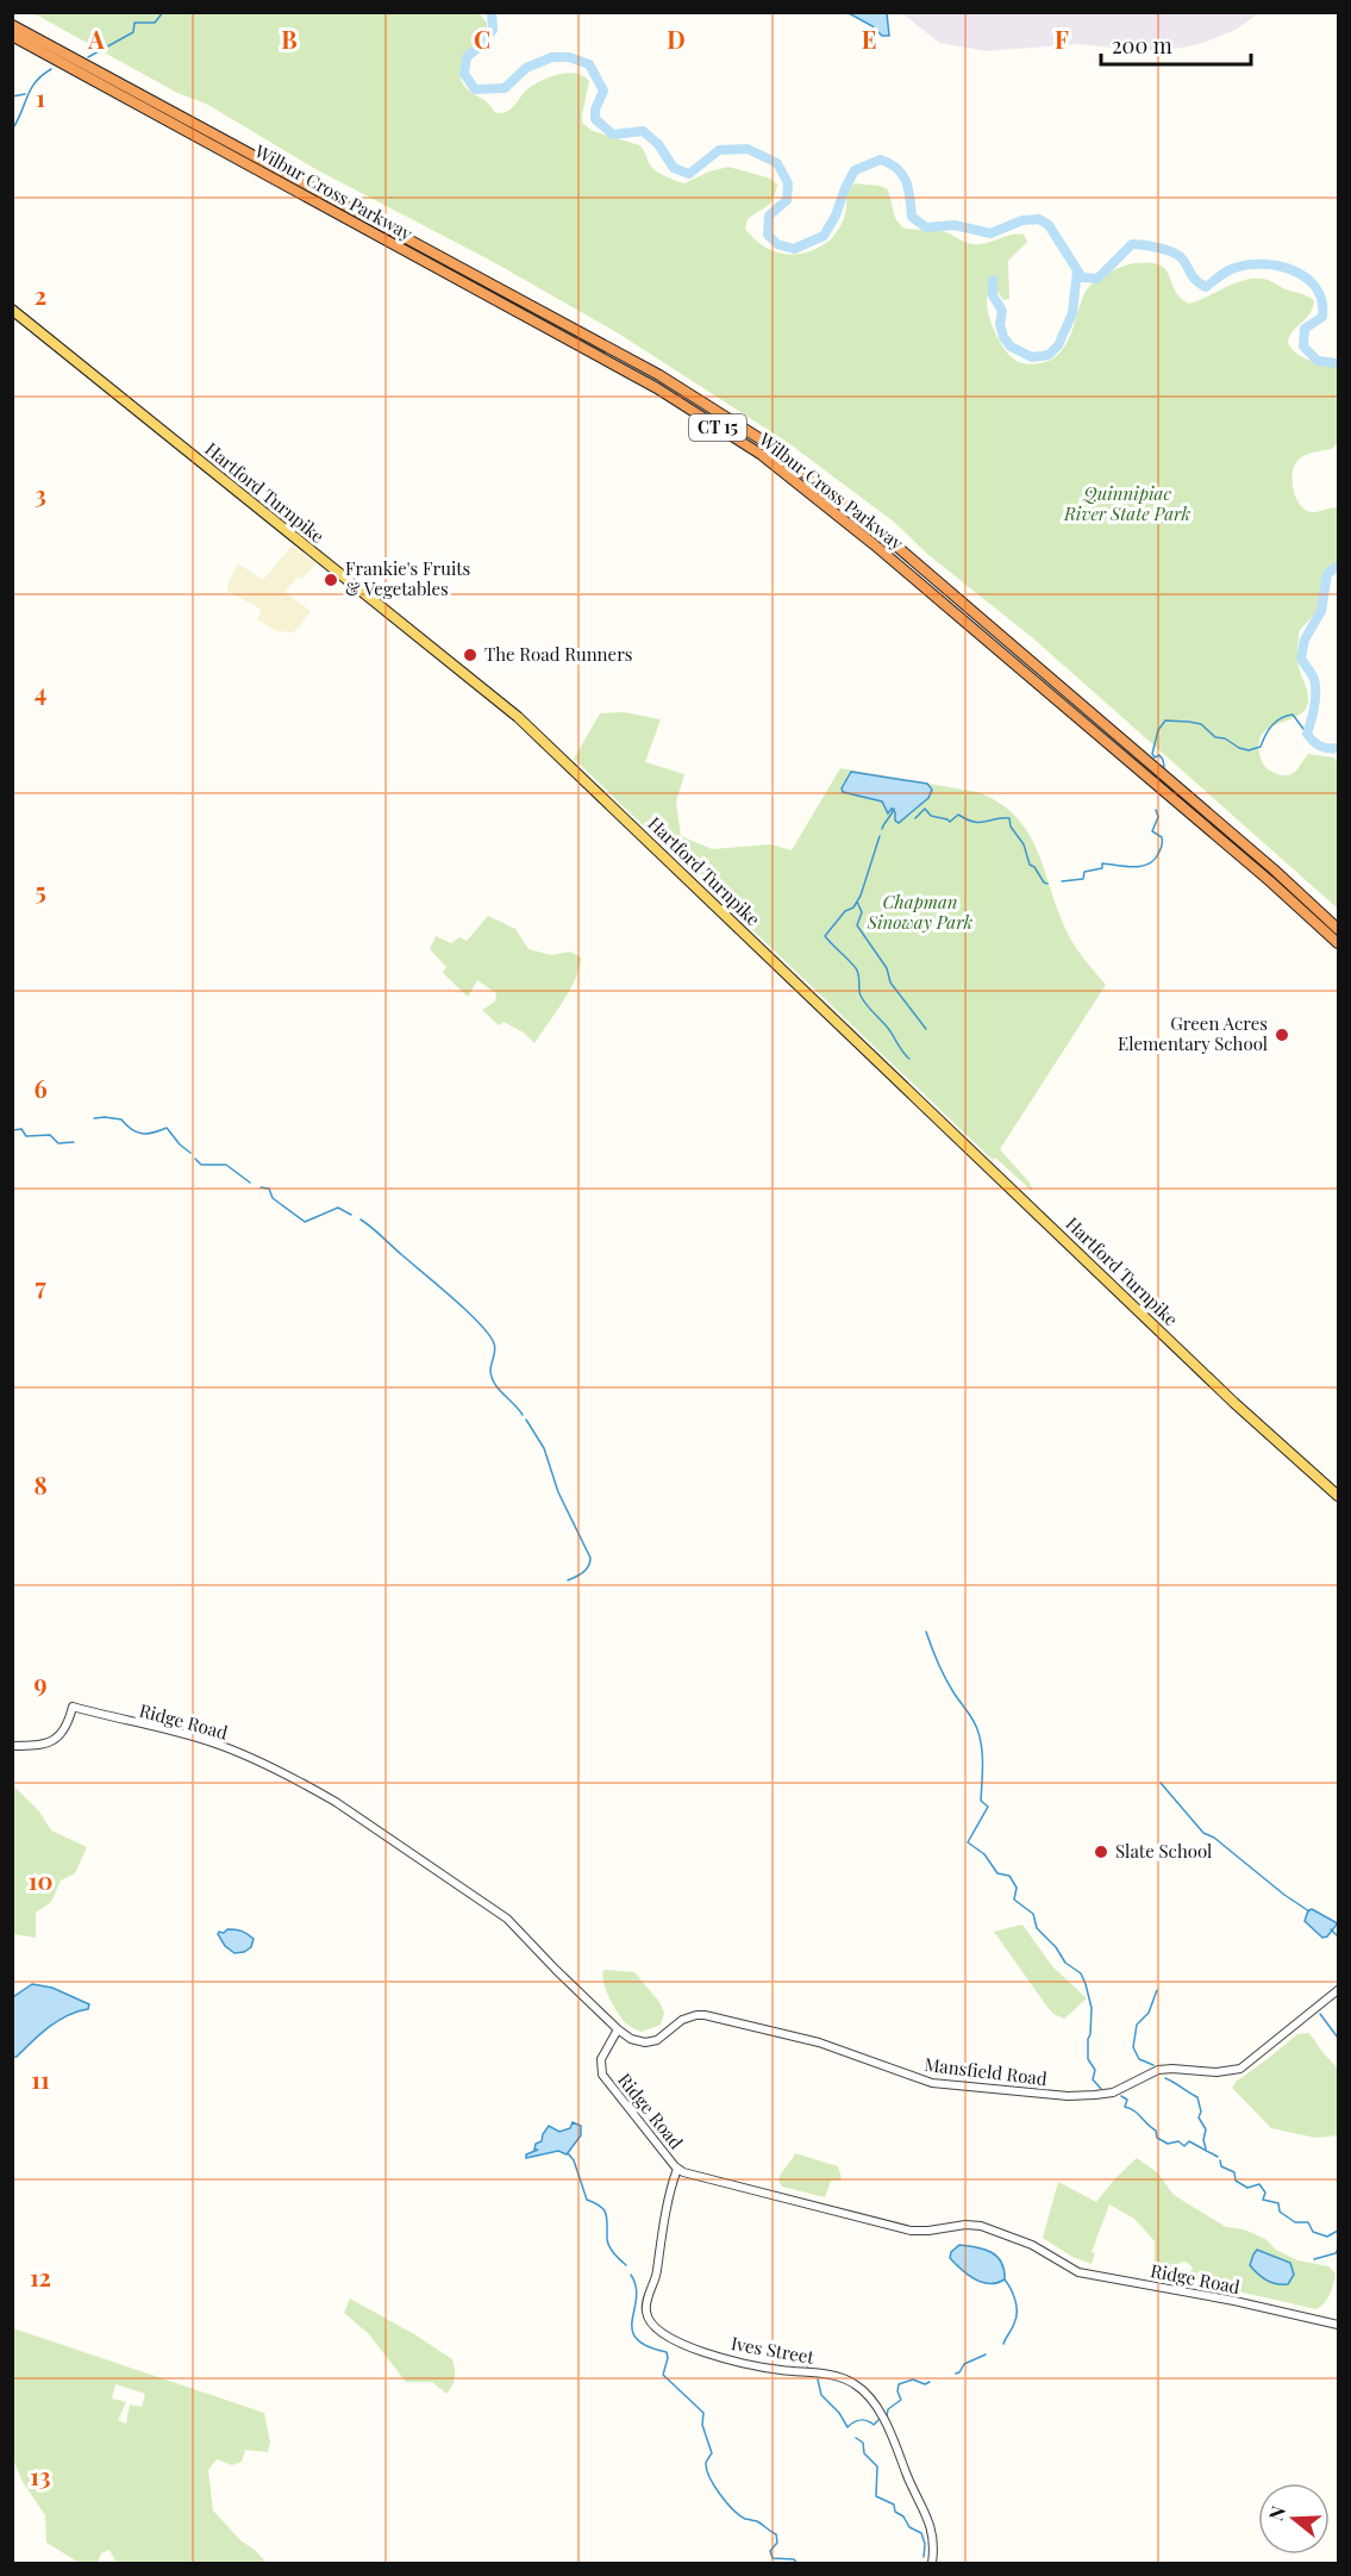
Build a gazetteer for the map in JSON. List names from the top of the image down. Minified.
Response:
{"streets":{"highway":["Wilbur Cross Parkway","CT 15"],"main road":["Hartford Turnpike"],"street":["Ridge Road","Mansfield Road","Ives Street"]},"crossings":[["Ridge Road","Mansfield Road"],["Ridge Road","Ives Street"]],"parks":["Quinnipiac River State Park","Chapman Sinoway Park"],"places":["Frankie's Fruits & Vegetables","The Road Runners","Green Acres Elementary School","Slate School"],"scale_bar":"200 m","north":"left","grid":{"columns":["A","B","C","D","E","F"],"rows":["1","2","3","4","5","6","7","8","9","10","11","12","13"]}}
